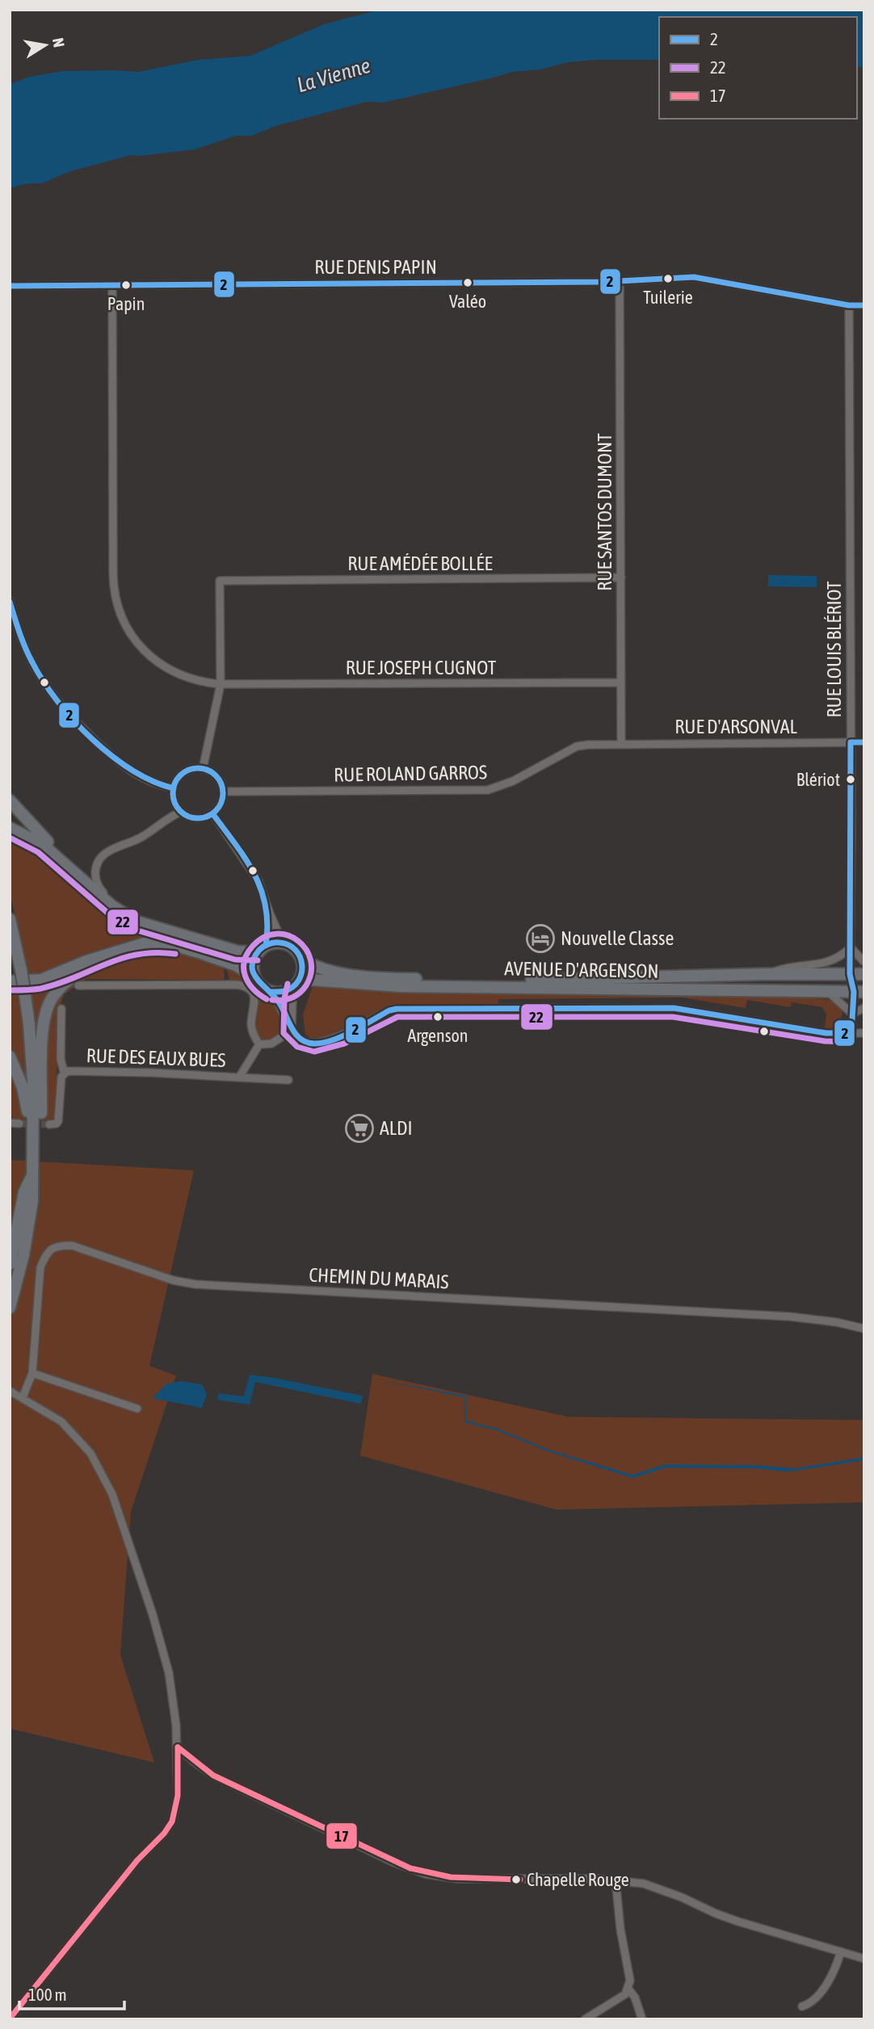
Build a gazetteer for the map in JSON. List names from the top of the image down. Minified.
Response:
{"streets":{"main road":["AVENUE D'ARGENSON"],"street":["RUE DENIS PAPIN","RUE SANTOS DUMONT","RUE AMÉDÉE BOLLÉE","RUE LOUIS BLÉRIOT","RUE JOSEPH CUGNOT","RUE D'ARSONVAL","RUE ROLAND GARROS","RUE DES EAUX BUES","CHEMIN DU MARAIS"]},"crossings":[["RUE DENIS PAPIN","RUE SANTOS DUMONT"],["RUE DENIS PAPIN","RUE LOUIS BLÉRIOT"],["RUE DENIS PAPIN","RUE JOSEPH CUGNOT"],["RUE SANTOS DUMONT","RUE AMÉDÉE BOLLÉE"],["RUE SANTOS DUMONT","RUE JOSEPH CUGNOT"],["RUE SANTOS DUMONT","RUE D'ARSONVAL"],["RUE SANTOS DUMONT","RUE ROLAND GARROS"],["RUE AMÉDÉE BOLLÉE","RUE JOSEPH CUGNOT"],["RUE LOUIS BLÉRIOT","RUE D'ARSONVAL"],["RUE LOUIS BLÉRIOT","AVENUE D'ARGENSON"],["RUE D'ARSONVAL","RUE ROLAND GARROS"]],"water":["La Vienne"],"places":{"other":["Tuilerie","Valéo","Papin","Blériot","Argenson","Chapelle Rouge"],"hotel":["Nouvelle Classe"],"supermarket":["ALDI"]},"lines":["transit line 2","transit line 22","transit line 17"],"legend":["2","22","17"],"scale_bar":"100 m","north":"right"}
